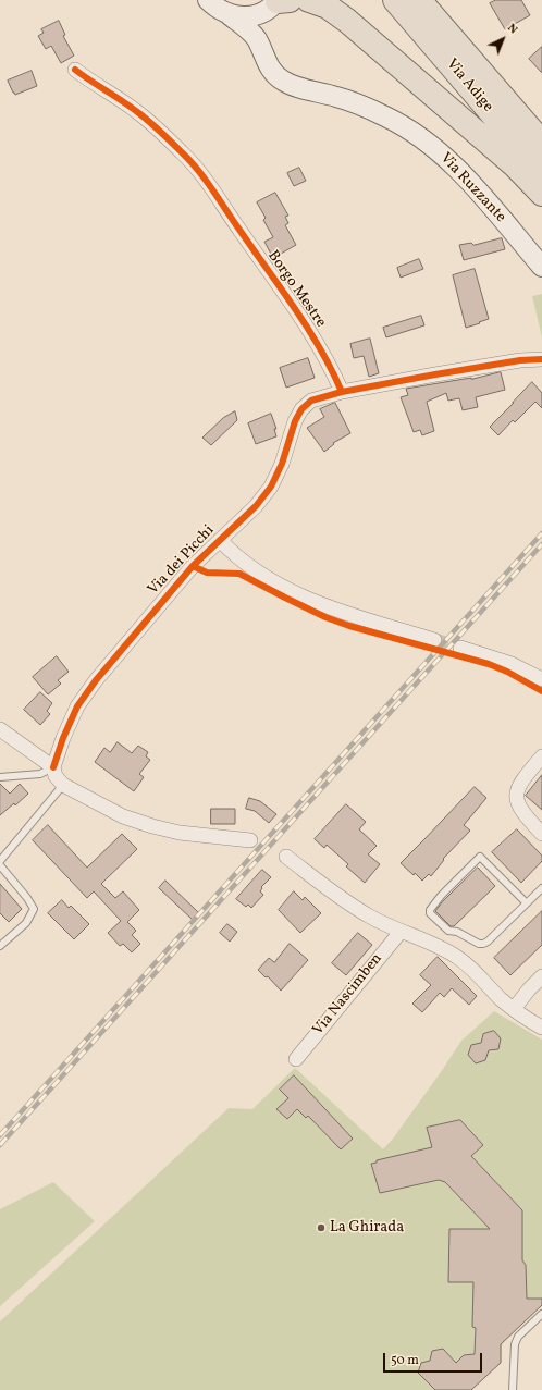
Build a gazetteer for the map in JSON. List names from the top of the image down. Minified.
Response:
{"streets":{"highway":["Via Adige"],"street":["Via Ruzzante","Borgo Mestre","Via dei Picchi","Via Nascimben"]},"crossings":[["Borgo Mestre","Via dei Picchi"]],"places":["La Ghirada"],"scale_bar":"50 m","north":"top right"}
